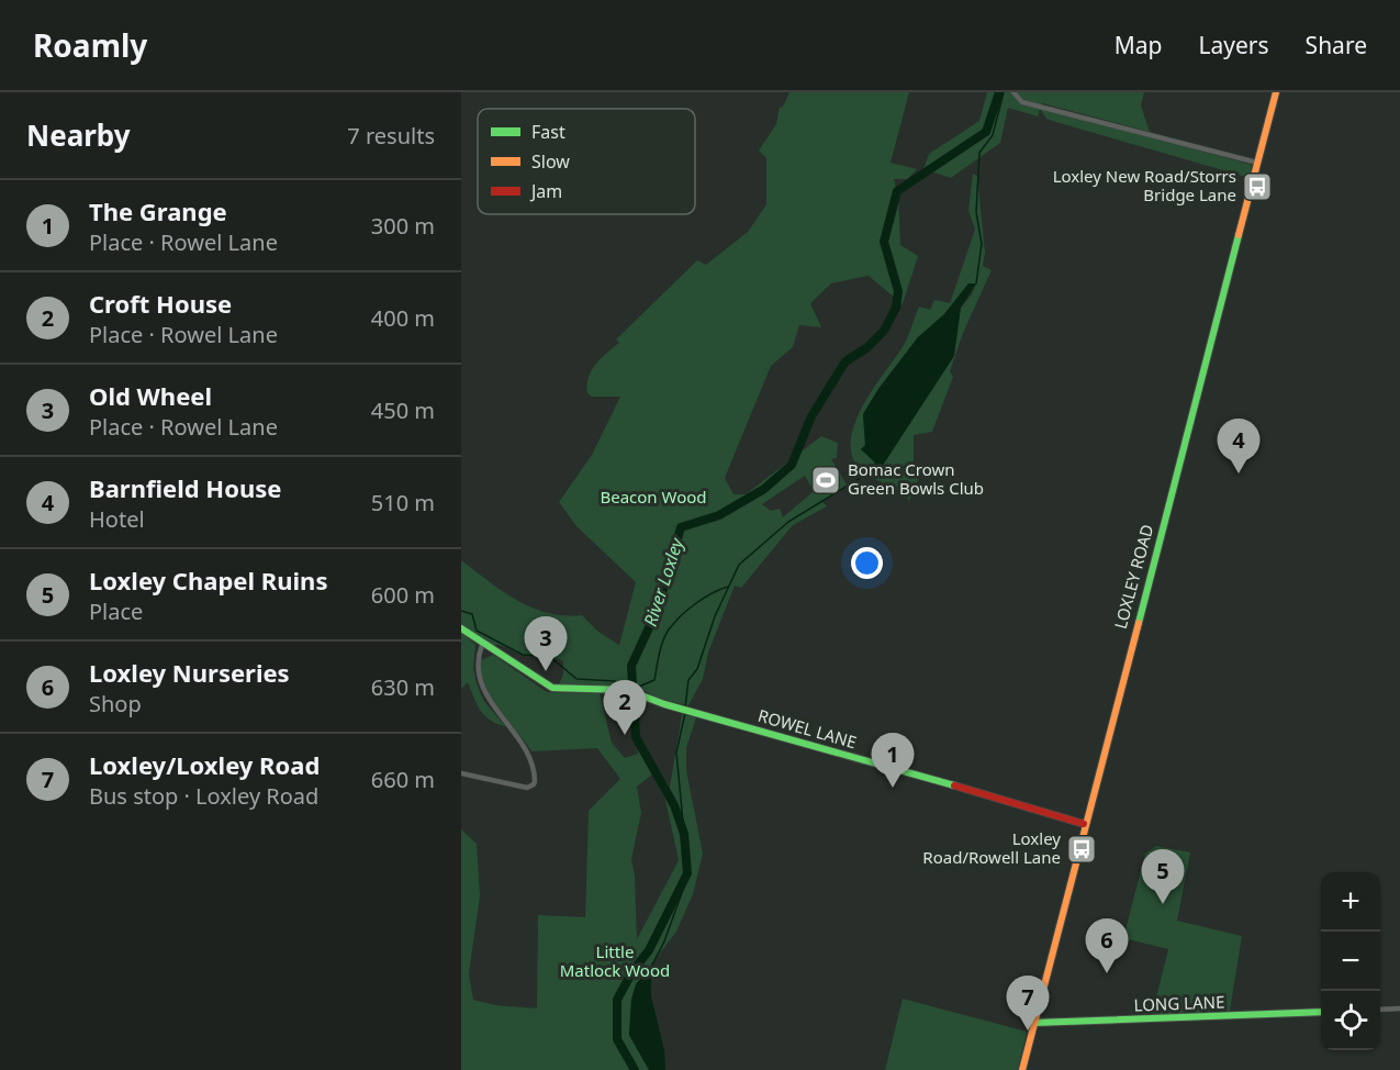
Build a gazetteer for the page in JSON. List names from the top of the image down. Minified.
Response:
{"streets":{"main road":["LOXLEY ROAD","ROWEL LANE","LONG LANE"]},"crossings":[["LOXLEY ROAD","ROWEL LANE"],["LOXLEY ROAD","LONG LANE"]],"water":["River Loxley"],"parks":["Beacon Wood","Little Matlock Wood"],"places":{"bus stop":["Loxley New Road/Storrs Bridge Lane","Loxley Road/Rowell Lane"],"sports":["Bomac Crown Green Bowls Club"]},"legend":["Fast","Slow","Jam"],"page":{"header":"Roamly","nav":["Map","Layers","Share"],"heading":["Nearby","7 results"],"list":[{"mark":"1","name":"The Grange","note":"Place · Rowel Lane","value":"300 m"},{"mark":"2","name":"Croft House","note":"Place · Rowel Lane","value":"400 m"},{"mark":"3","name":"Old Wheel","note":"Place · Rowel Lane","value":"450 m"},{"mark":"4","name":"Barnfield House","note":"Hotel","value":"510 m"},{"mark":"5","name":"Loxley Chapel Ruins","note":"Place","value":"600 m"},{"mark":"6","name":"Loxley Nurseries","note":"Shop","value":"630 m"},{"mark":"7","name":"Loxley/Loxley Road","note":"Bus stop · Loxley Road","value":"660 m"}],"pins":["4","3","2","1","5","6","7"],"map_buttons":["+","−"]}}
